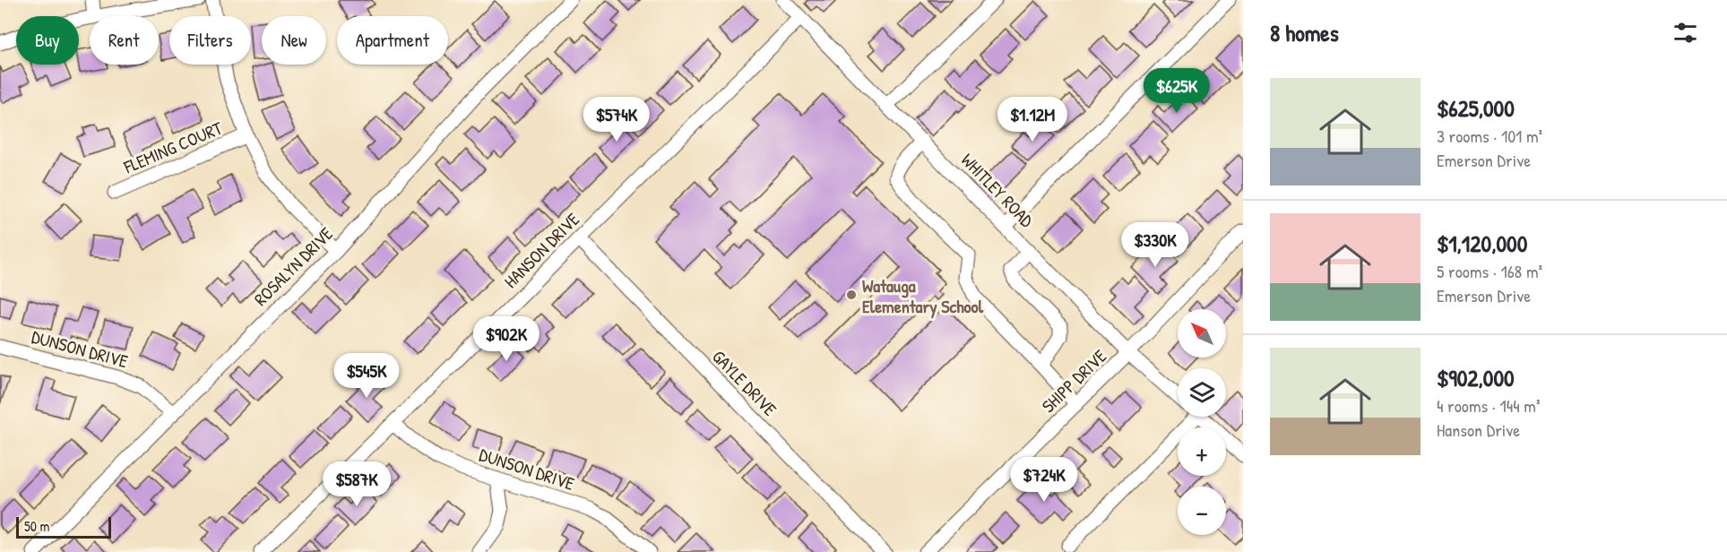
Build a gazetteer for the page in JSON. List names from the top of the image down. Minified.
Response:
{"streets":{"street":["FLEMING COURT","WHITLEY ROAD","HANSON DRIVE","ROSALYN DRIVE","DUNSON DRIVE","SHIPP DRIVE","GAYLE DRIVE"]},"crossings":[["WHITLEY ROAD","HANSON DRIVE"],["WHITLEY ROAD","SHIPP DRIVE"],["HANSON DRIVE","DUNSON DRIVE"],["HANSON DRIVE","GAYLE DRIVE"],["ROSALYN DRIVE","DUNSON DRIVE"]],"places":["Watauga Elementary School"],"scale_bar":"50 m","north":"top left","page":{"heading":"8 homes","chip":["Buy","Rent","Filters","New","Apartment"],"list":[{"name":"$625,000","note":"3 rooms · 101 m² · Emerson Drive"},{"name":"$1,120,000","note":"5 rooms · 168 m² · Emerson Drive"},{"name":"$902,000","note":"4 rooms · 144 m² · Hanson Drive"}],"price":["$625K","$574K","$1.12M","$330K","$902K","$545K","$724K","$587K"],"map_buttons":["+","−"],"scale":"50 m"}}
